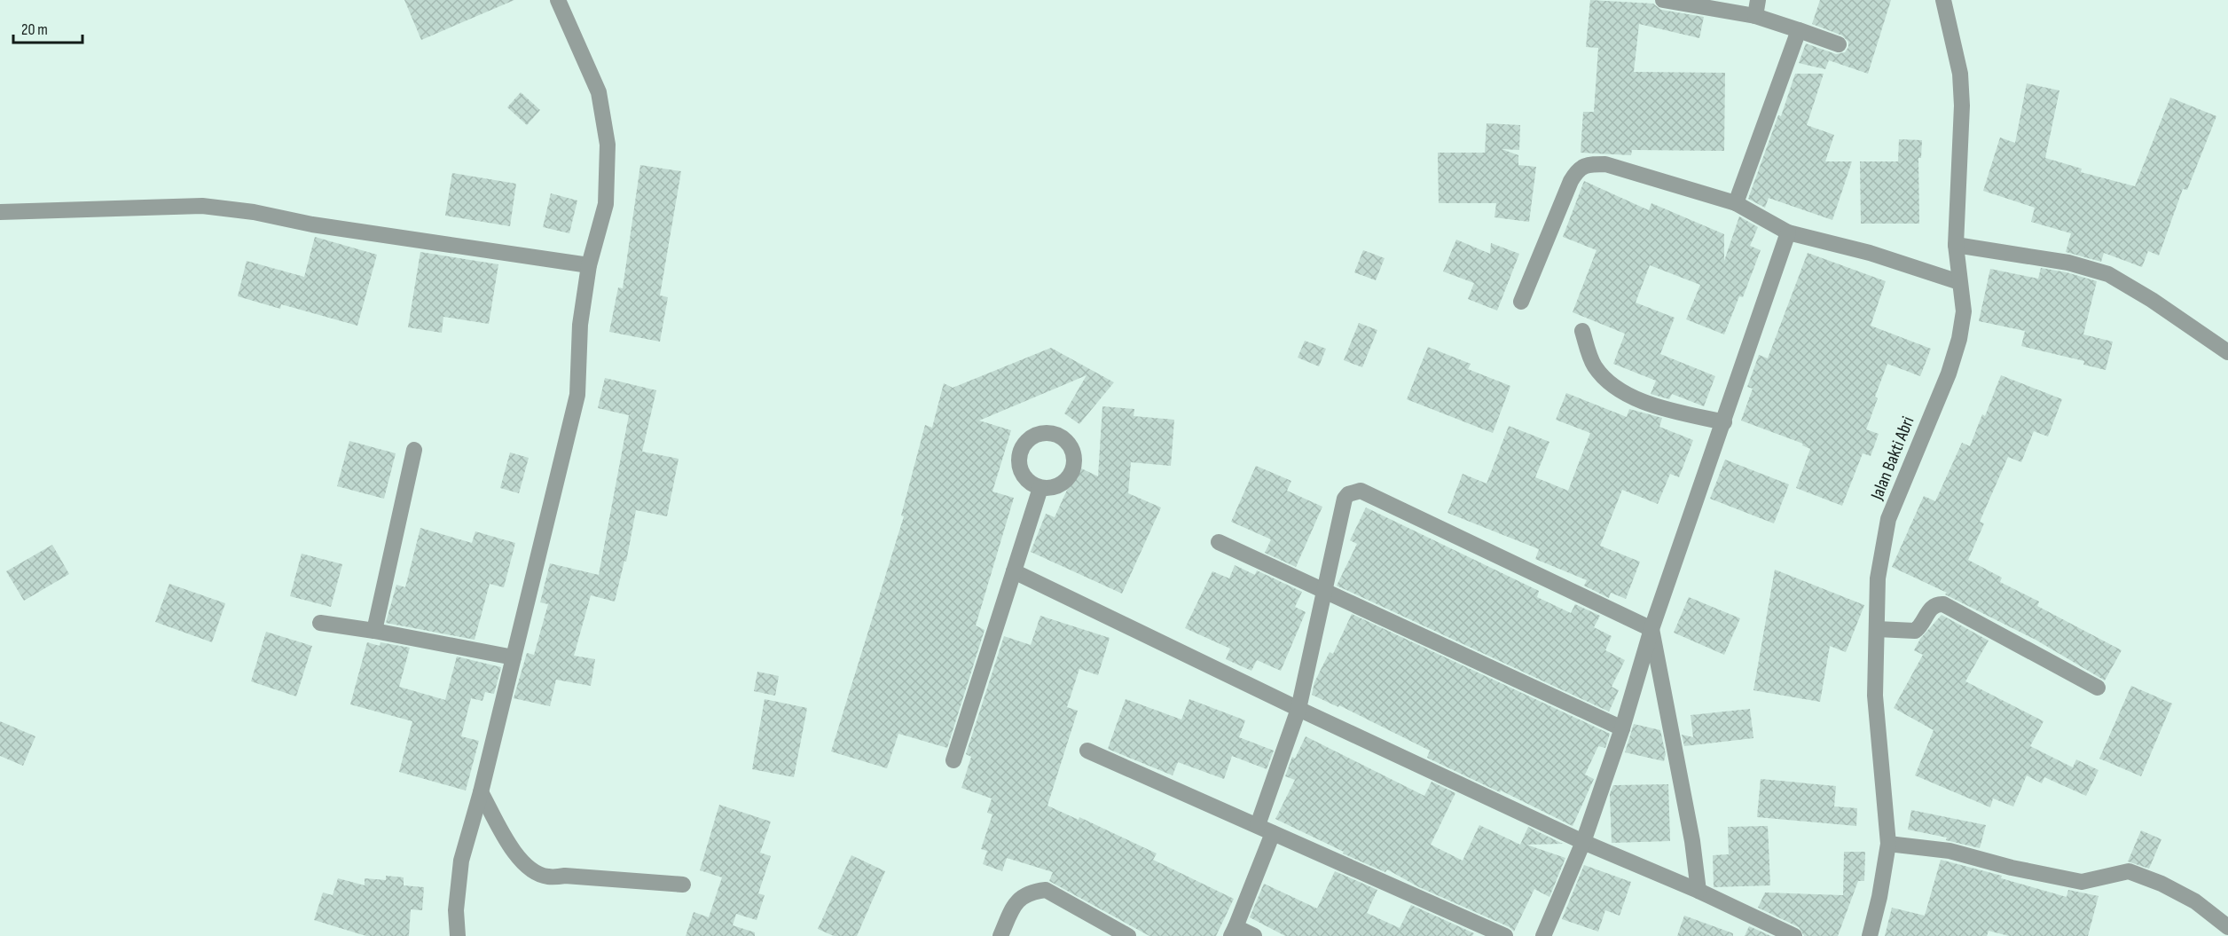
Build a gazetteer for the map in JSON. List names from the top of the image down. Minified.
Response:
{"streets":{"street":["Jalan Bakti Abri"]},"scale_bar":"20 m"}
